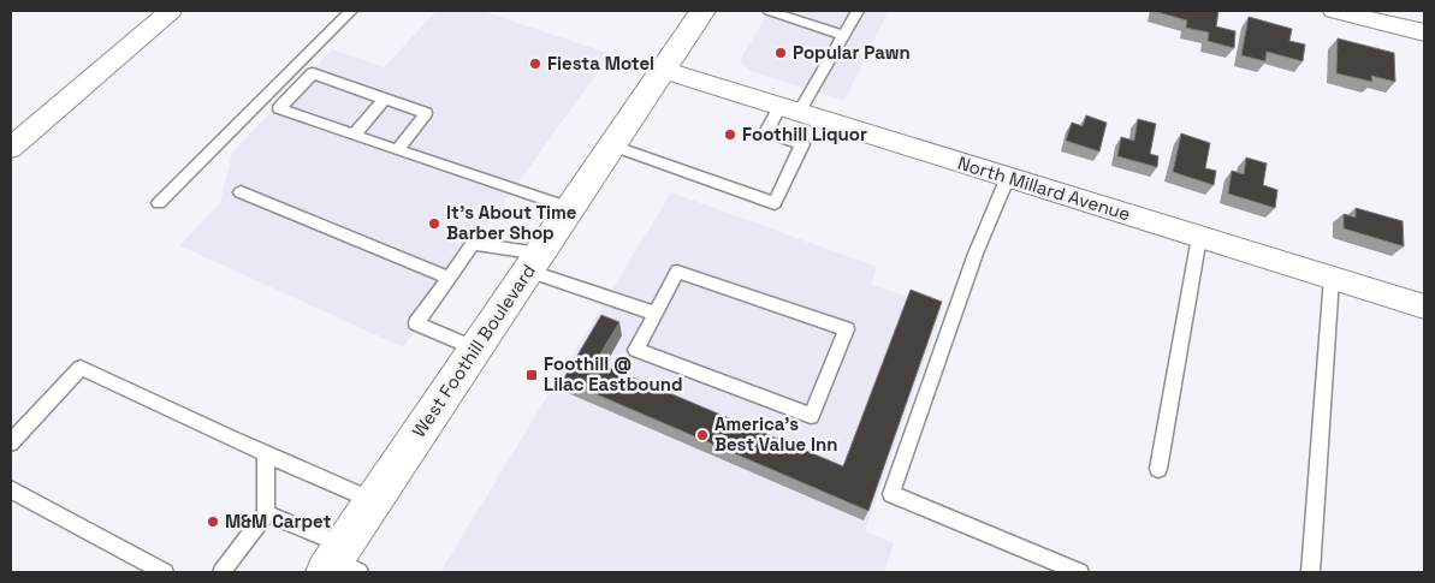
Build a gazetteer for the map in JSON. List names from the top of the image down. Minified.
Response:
{"streets":{"main road":["West Foothill Boulevard"],"street":["North Millard Avenue"]},"crossings":[["North Millard Avenue","West Foothill Boulevard"]],"places":{"other":["Popular Pawn","Fiesta Motel","Foothill Liquor","It's About Time Barber Shop","America's Best Value Inn","M&M Carpet"],"transit":["Foothill @ Lilac Eastbound"]}}
